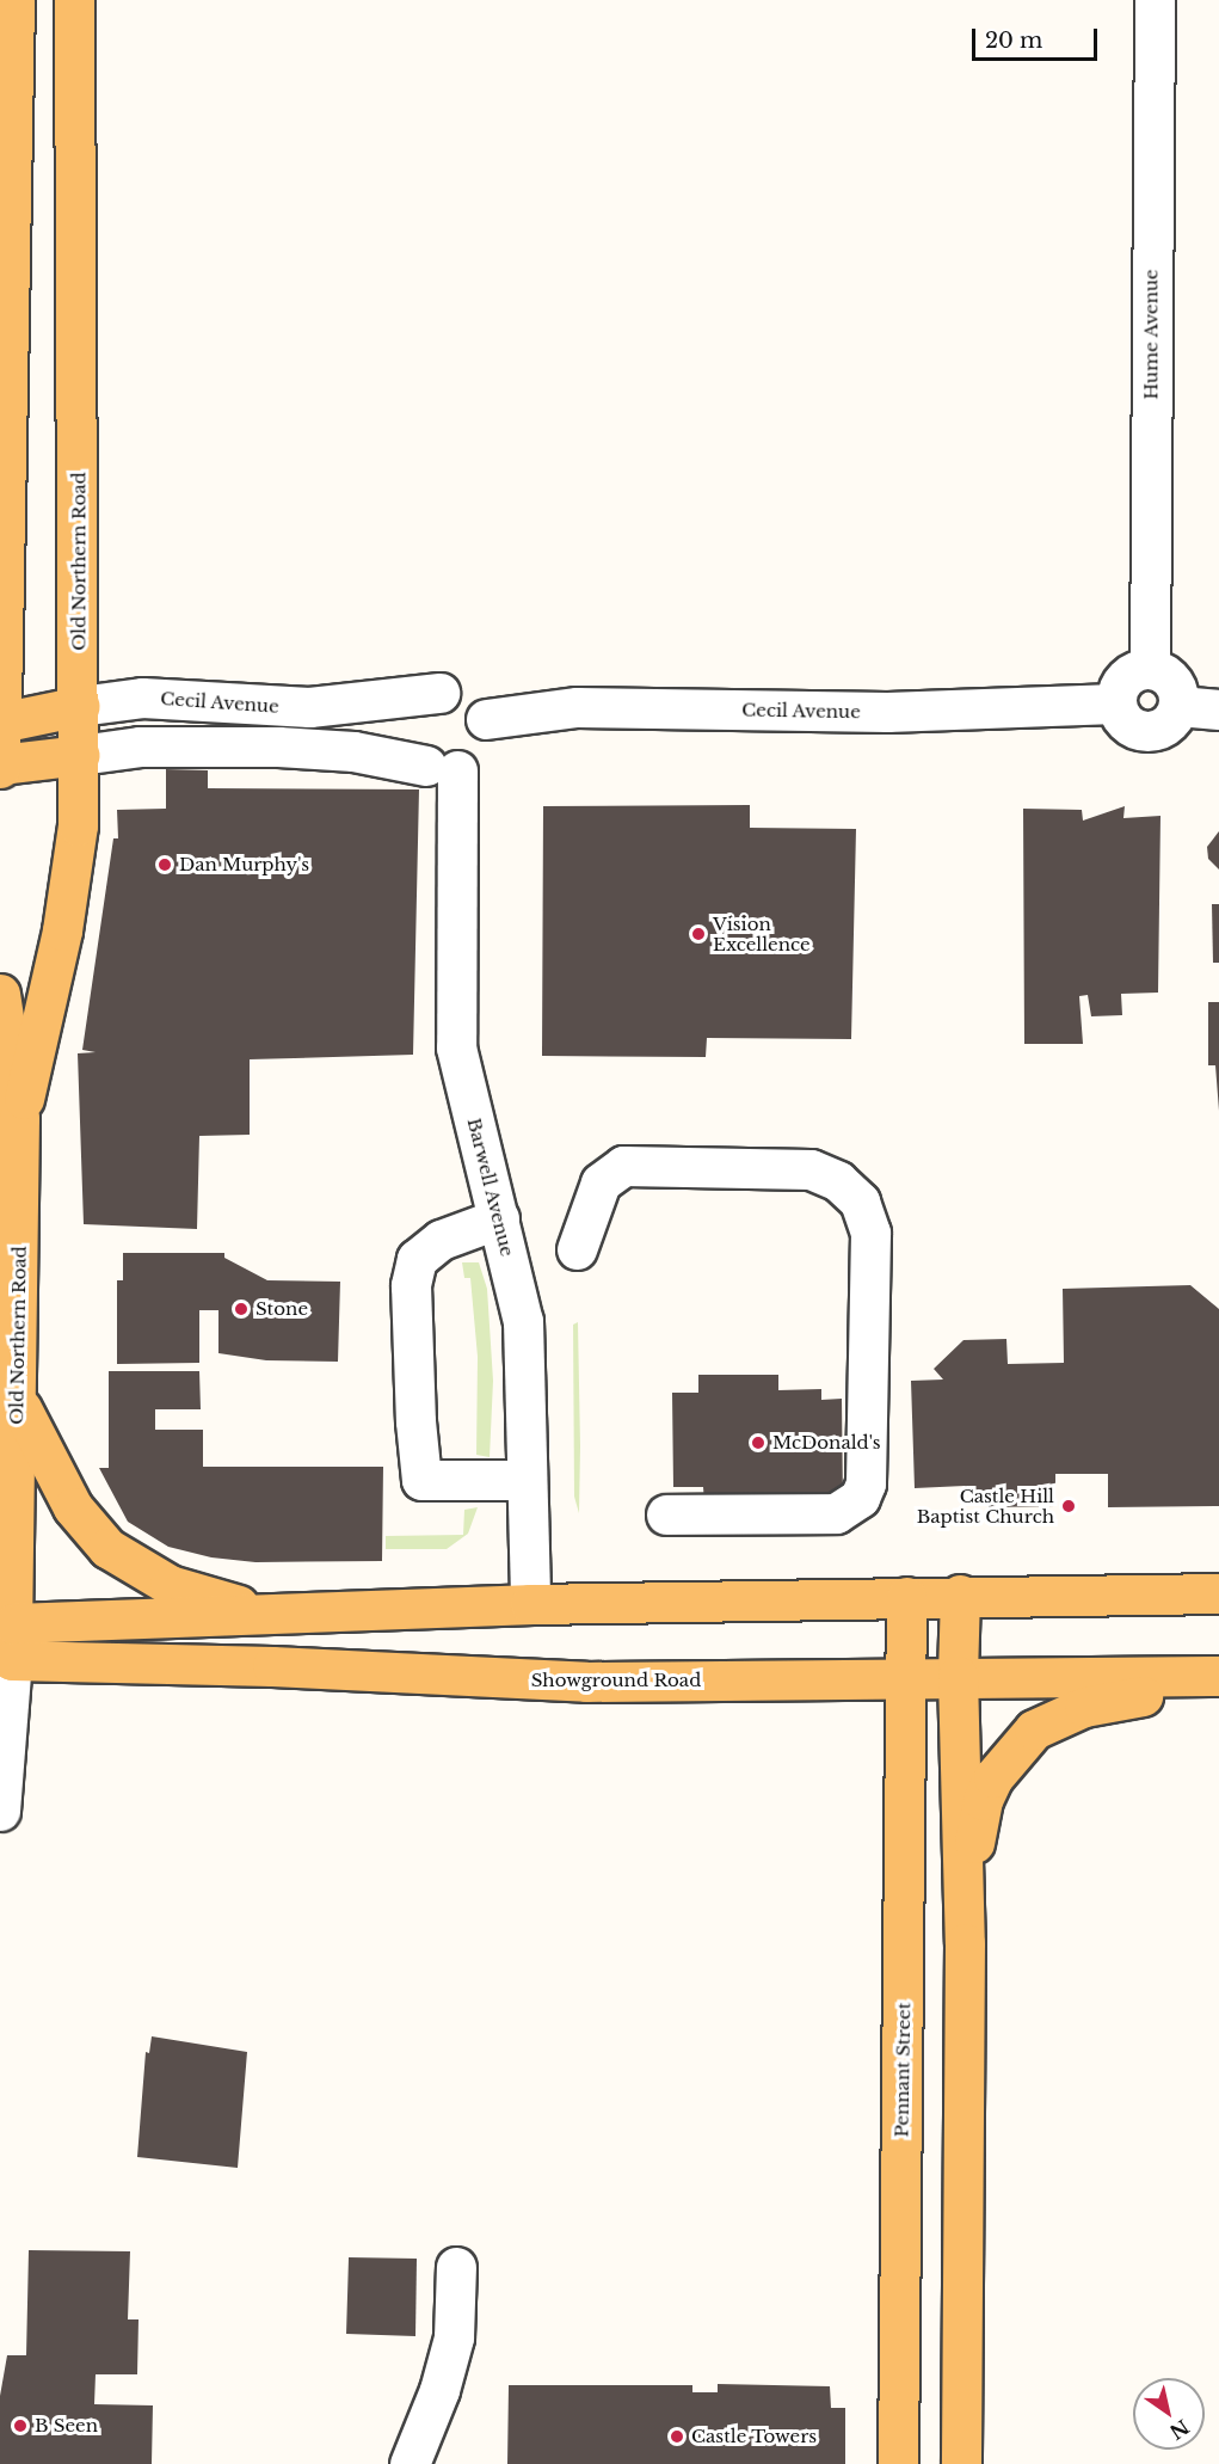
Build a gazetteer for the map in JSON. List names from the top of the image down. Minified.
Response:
{"streets":{"main road":["Old Northern Road","Cecil Avenue","Showground Road","Pennant Street"],"street":["Hume Avenue","Barwell Avenue"]},"crossings":[["Hume Avenue","Cecil Avenue"],["Old Northern Road","Cecil Avenue"],["Old Northern Road","Showground Road"],["Cecil Avenue","Barwell Avenue"],["Showground Road","Pennant Street"]],"places":["Dan Murphy's","Vision Excellence","Stone","McDonald's","Castle Hill Baptist Church","B Seen","Castle Towers"],"scale_bar":"20 m","north":"bottom right"}
